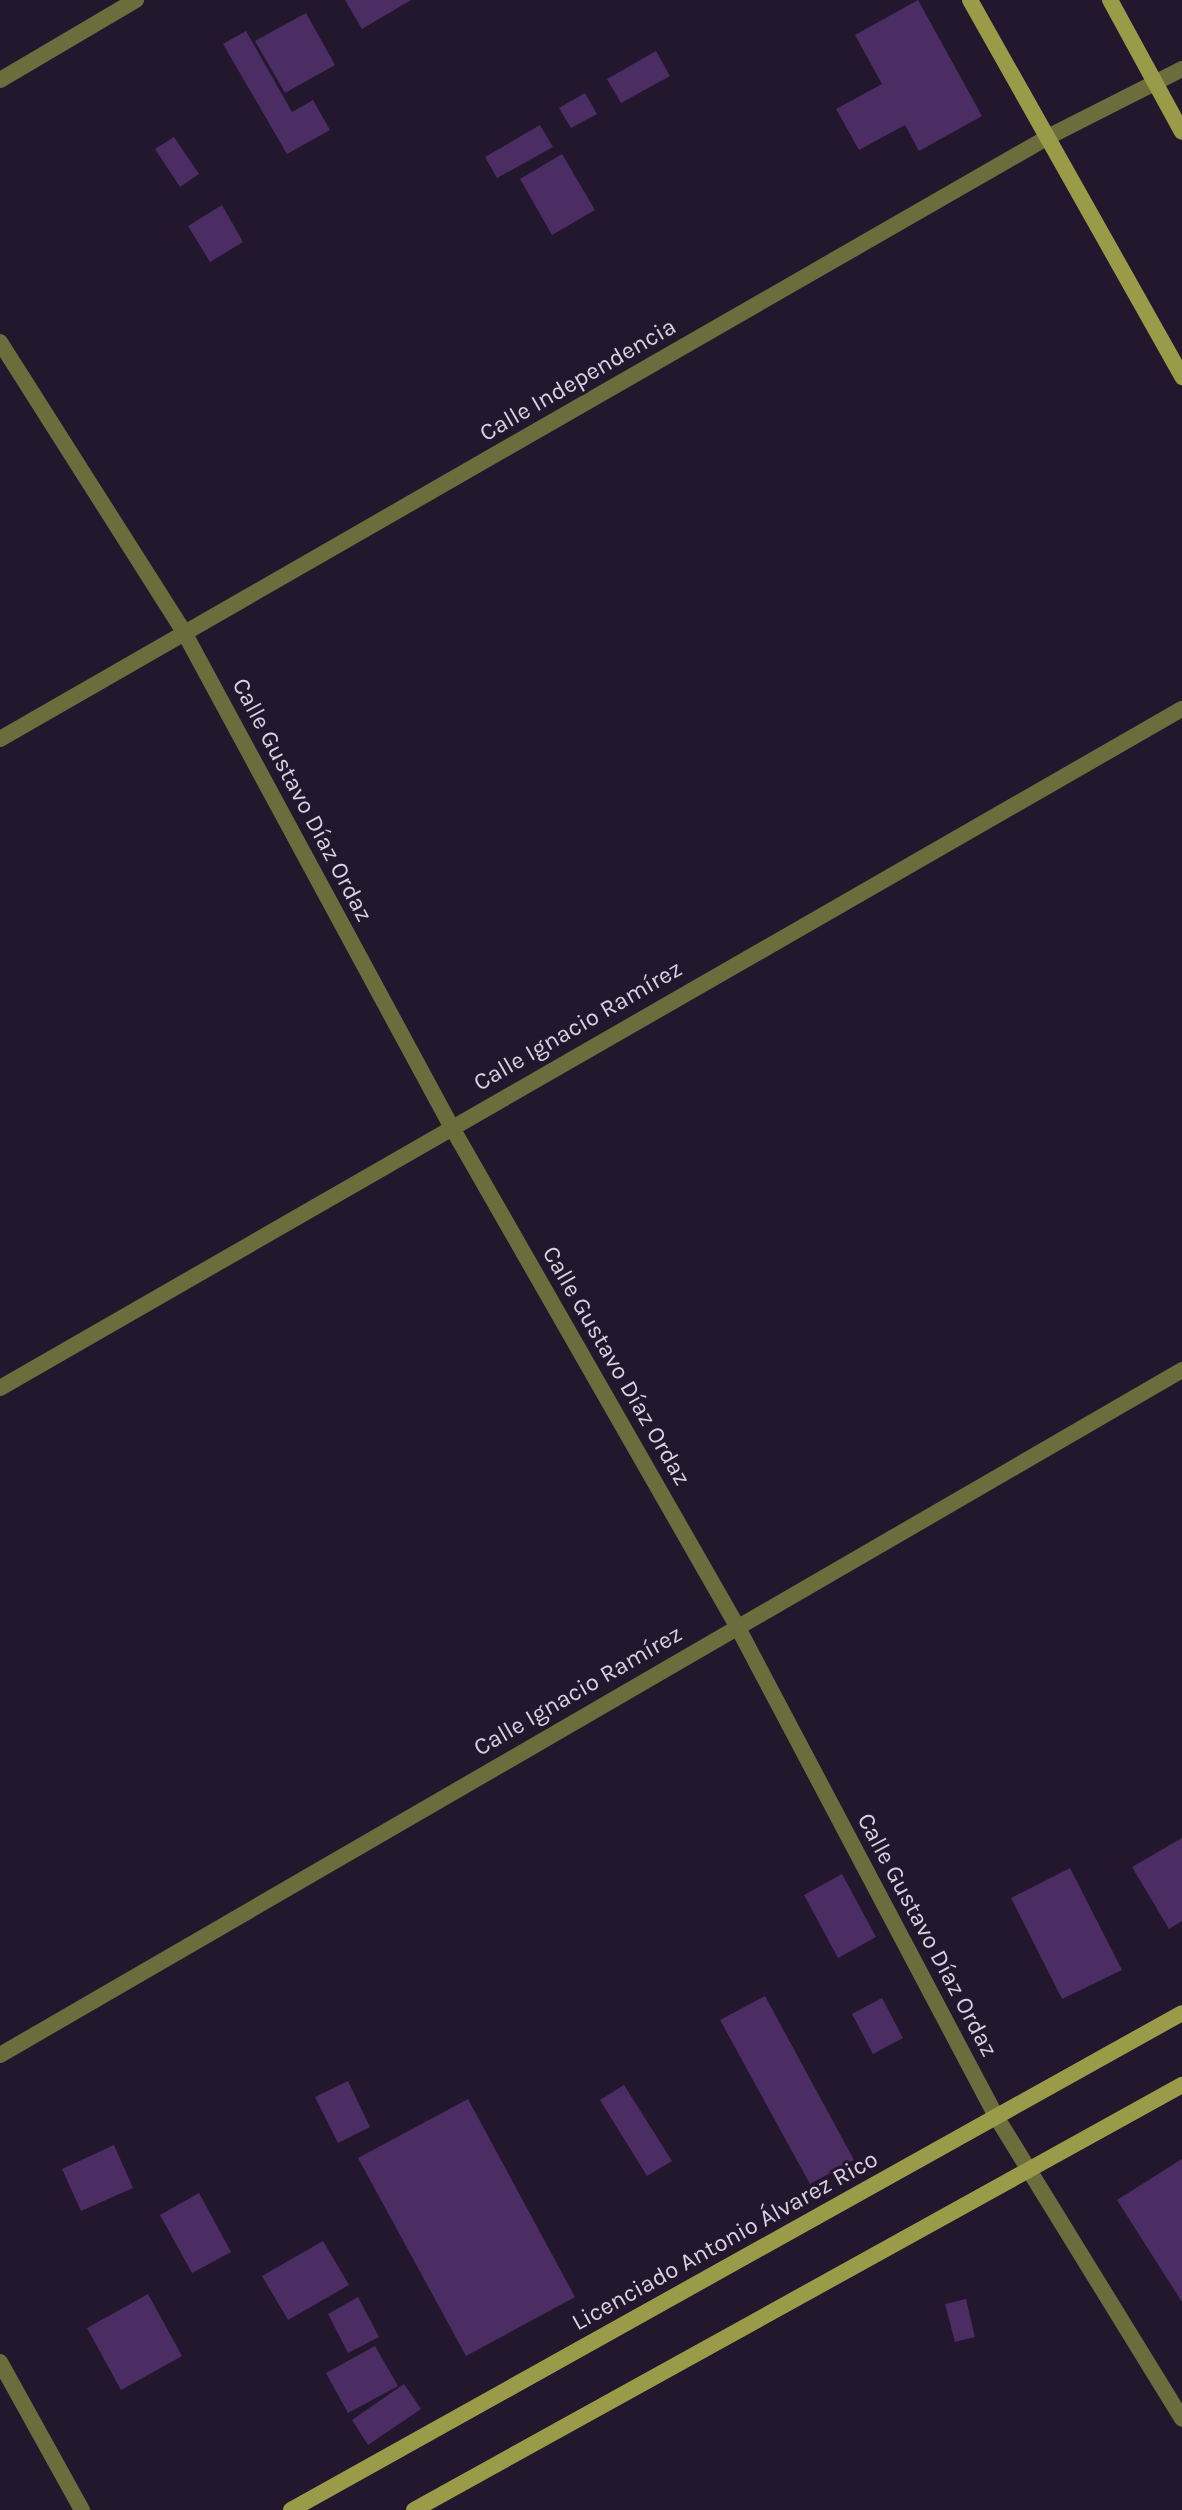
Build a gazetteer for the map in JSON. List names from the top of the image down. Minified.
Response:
{"streets":{"main road":["Licenciado Antonio Álvarez Rico"],"street":["Calle Independencia","Calle Gustavo Díaz Ordaz","Calle Ignacio Ramírez"]},"crossings":[["Calle Independencia","Calle Gustavo Díaz Ordaz"],["Calle Gustavo Díaz Ordaz","Calle Ignacio Ramírez"],["Calle Gustavo Díaz Ordaz","Licenciado Antonio Álvarez Rico"]]}
